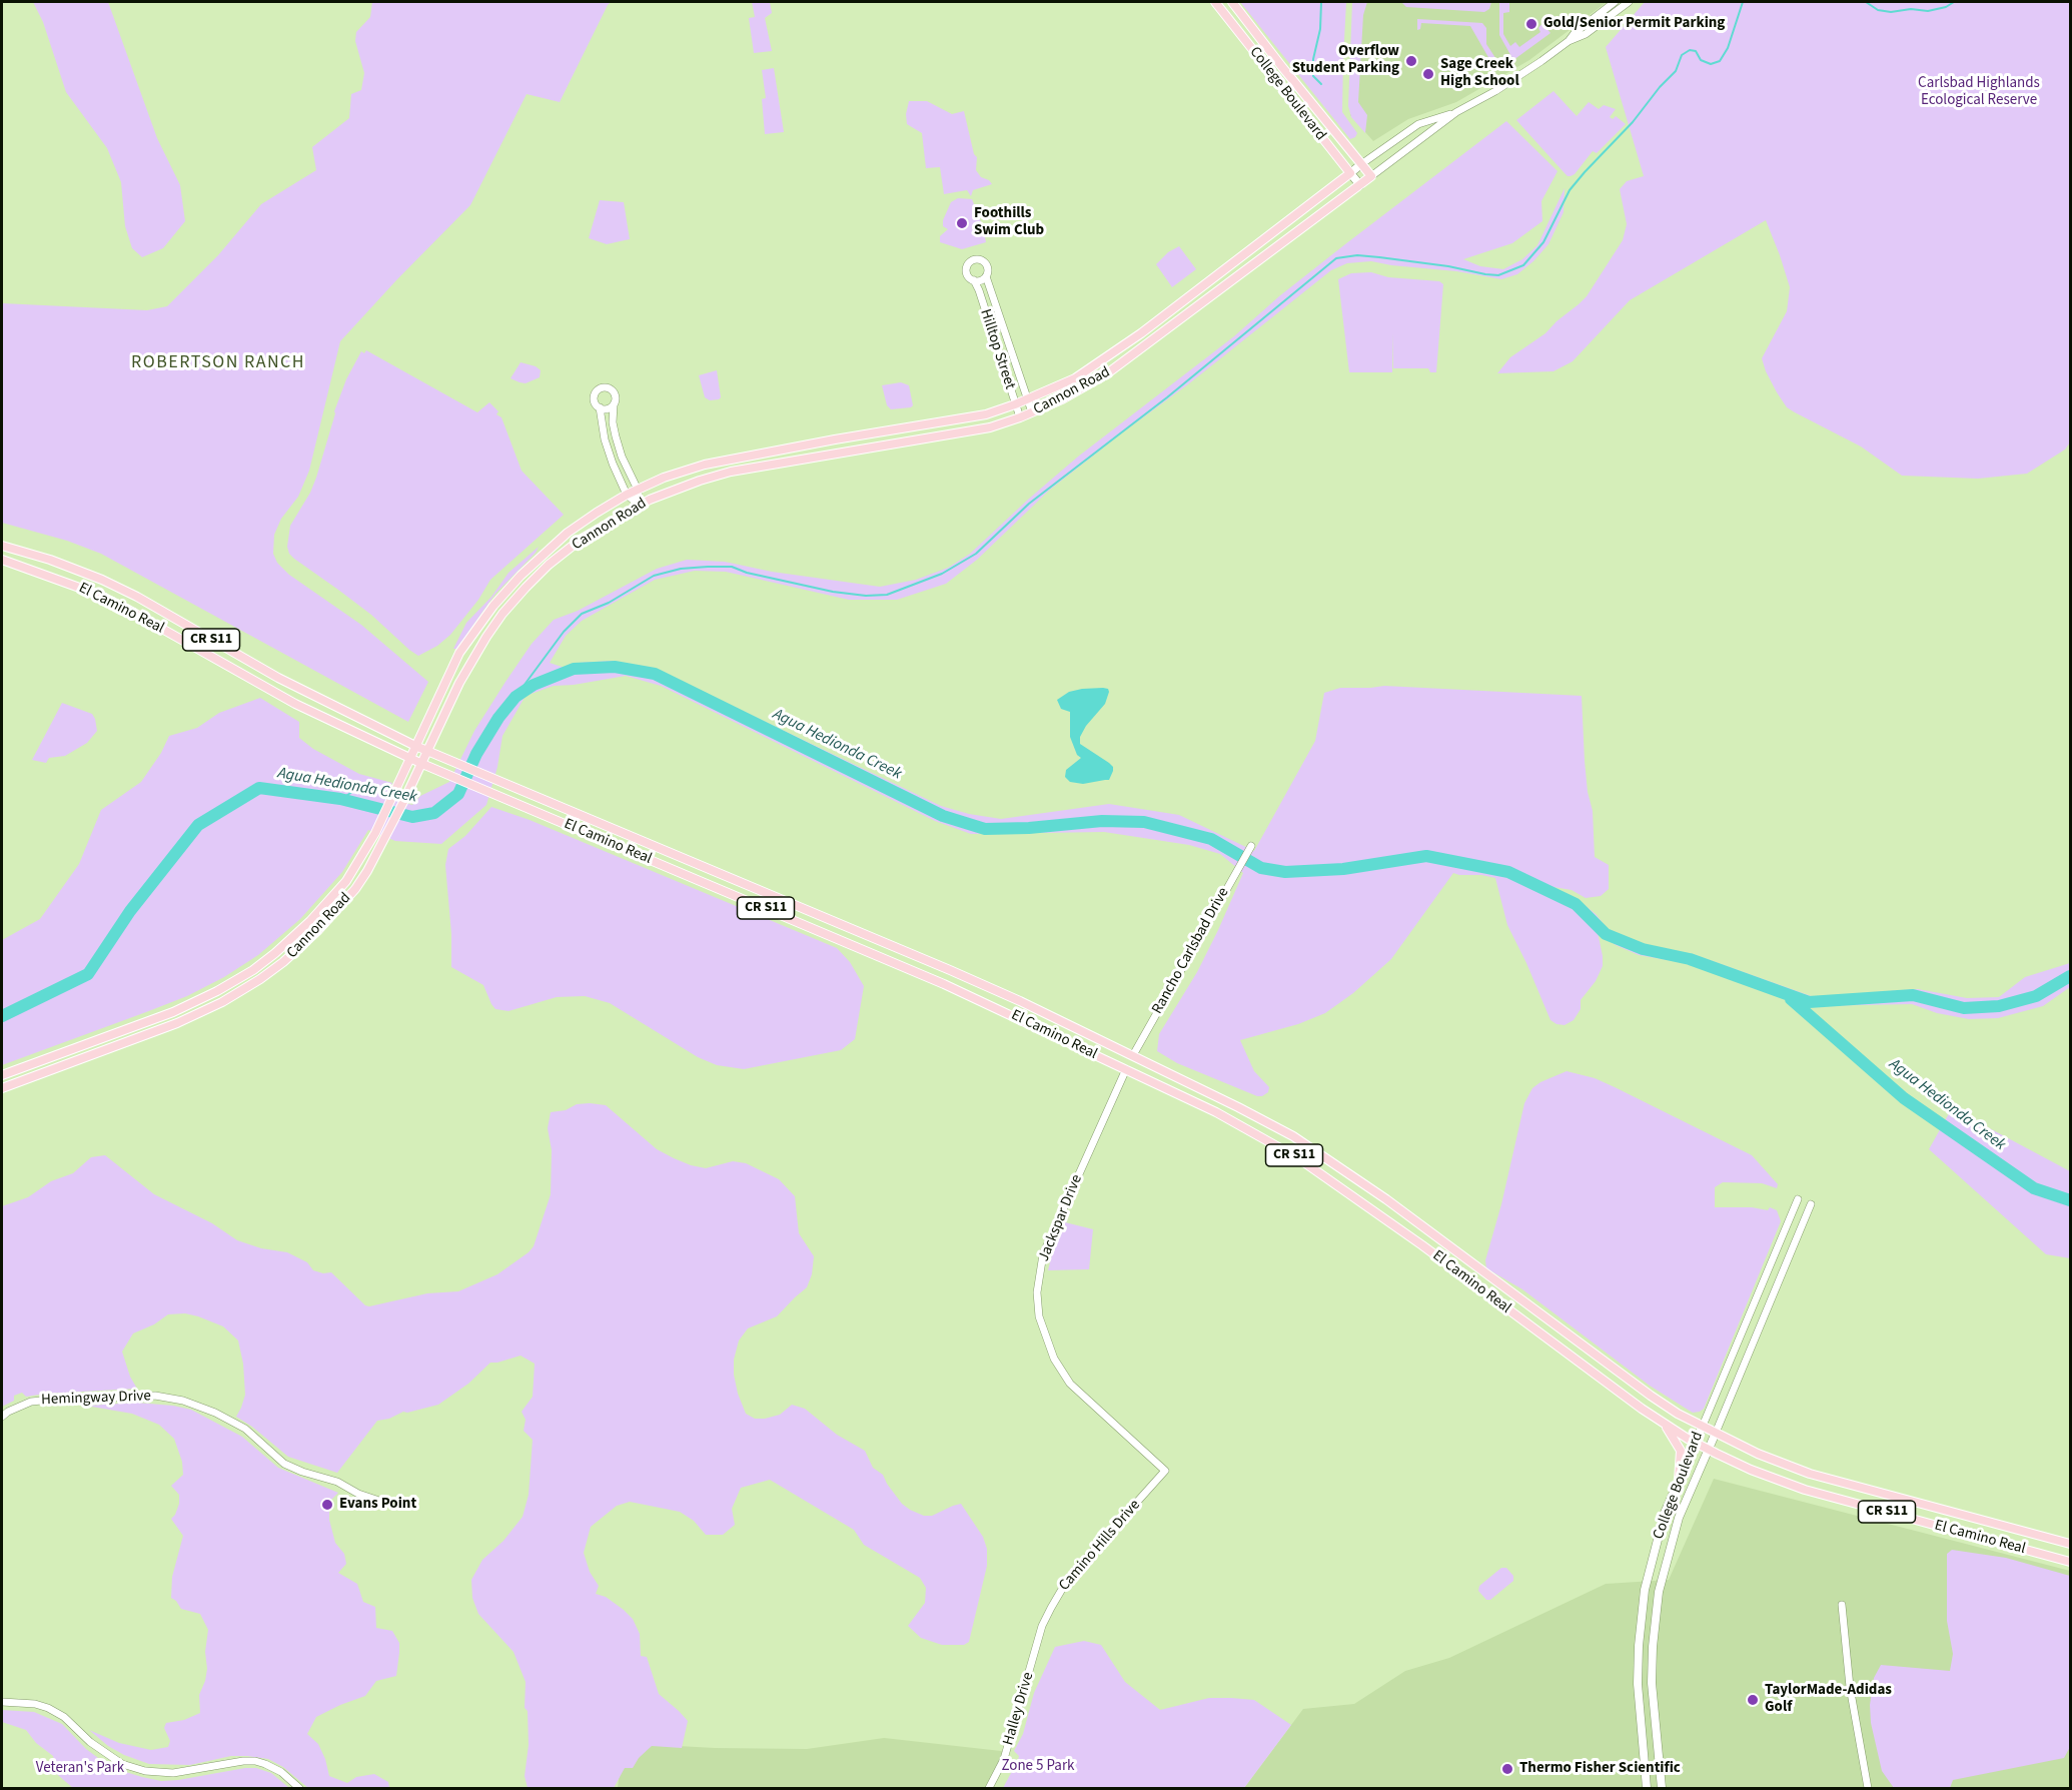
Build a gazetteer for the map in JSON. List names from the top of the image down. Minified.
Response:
{"streets":{"main road":["College Boulevard","Cannon Road","El Camino Real","CR S11"],"street":["Hilltop Street","Rancho Carlsbad Drive","Jackspar Drive","Hemingway Drive","Camino Hills Drive","Halley Drive"]},"crossings":[["College Boulevard","Cannon Road"],["College Boulevard","El Camino Real"],["Hilltop Street","Cannon Road"],["Cannon Road","El Camino Real"],["El Camino Real","Rancho Carlsbad Drive"],["El Camino Real","Jackspar Drive"],["Jackspar Drive","Camino Hills Drive"],["Camino Hills Drive","Halley Drive"]],"districts":["ROBERTSON RANCH"],"water":["Agua Hedionda Creek"],"parks":["Carlsbad Highlands Ecological Reserve","Zone 5 Park","Veteran's Park"],"places":["Gold/Senior Permit Parking","Overflow Student Parking","Sage Creek High School","Foothills Swim Club","Evans Point","TaylorMade-Adidas Golf","Thermo Fisher Scientific"]}
